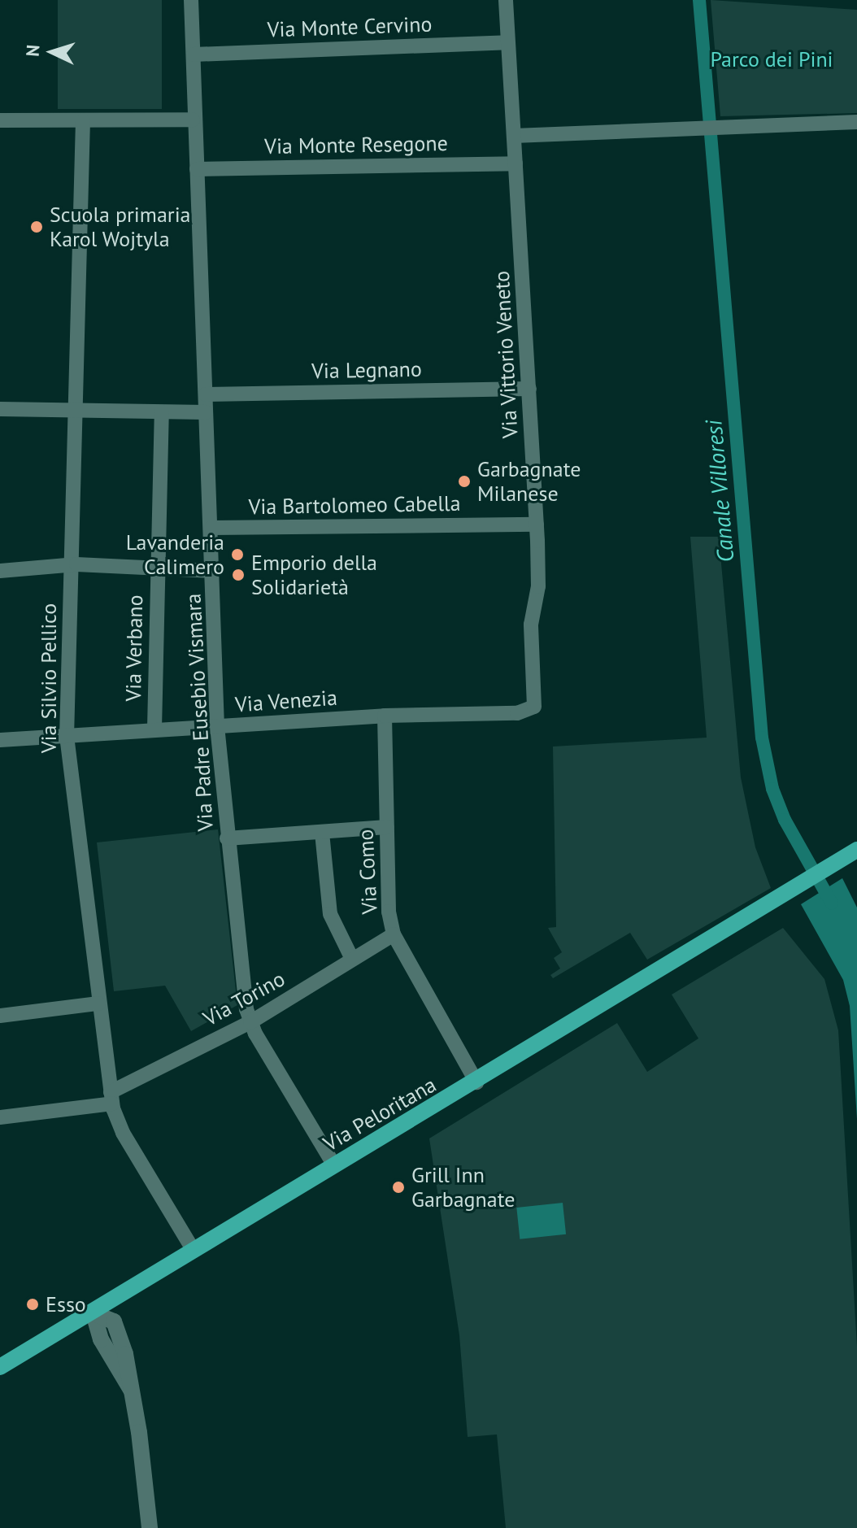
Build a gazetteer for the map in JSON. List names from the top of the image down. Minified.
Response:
{"streets":{"main road":["Via Peloritana"],"street":["Via Monte Cervino","Via Monte Resegone","Via Vittorio Veneto","Via Legnano","Via Bartolomeo Cabella","Via Verbano","Via Silvio Pellico","Via Venezia","Via Padre Eusebio Vismara","Via Como","Via Torino"]},"crossings":[["Via Monte Cervino","Via Vittorio Veneto"],["Via Monte Cervino","Via Padre Eusebio Vismara"],["Via Monte Resegone","Via Vittorio Veneto"],["Via Monte Resegone","Via Padre Eusebio Vismara"],["Via Vittorio Veneto","Via Legnano"],["Via Vittorio Veneto","Via Bartolomeo Cabella"],["Via Vittorio Veneto","Via Venezia"],["Via Legnano","Via Padre Eusebio Vismara"],["Via Bartolomeo Cabella","Via Padre Eusebio Vismara"],["Via Verbano","Via Venezia"],["Via Silvio Pellico","Via Venezia"],["Via Silvio Pellico","Via Torino"],["Via Silvio Pellico","Via Peloritana"],["Via Venezia","Via Padre Eusebio Vismara"],["Via Venezia","Via Como"],["Via Padre Eusebio Vismara","Via Torino"],["Via Padre Eusebio Vismara","Via Peloritana"],["Via Como","Via Torino"],["Via Como","Via Peloritana"]],"water":["Canale Villoresi"],"parks":["Parco dei Pini"],"places":["Scuola primaria Karol Wojtyla","Garbagnate Milanese","Lavanderia Calimero","Emporio della Solidarietà","Grill Inn Garbagnate","Esso"],"north":"left"}
